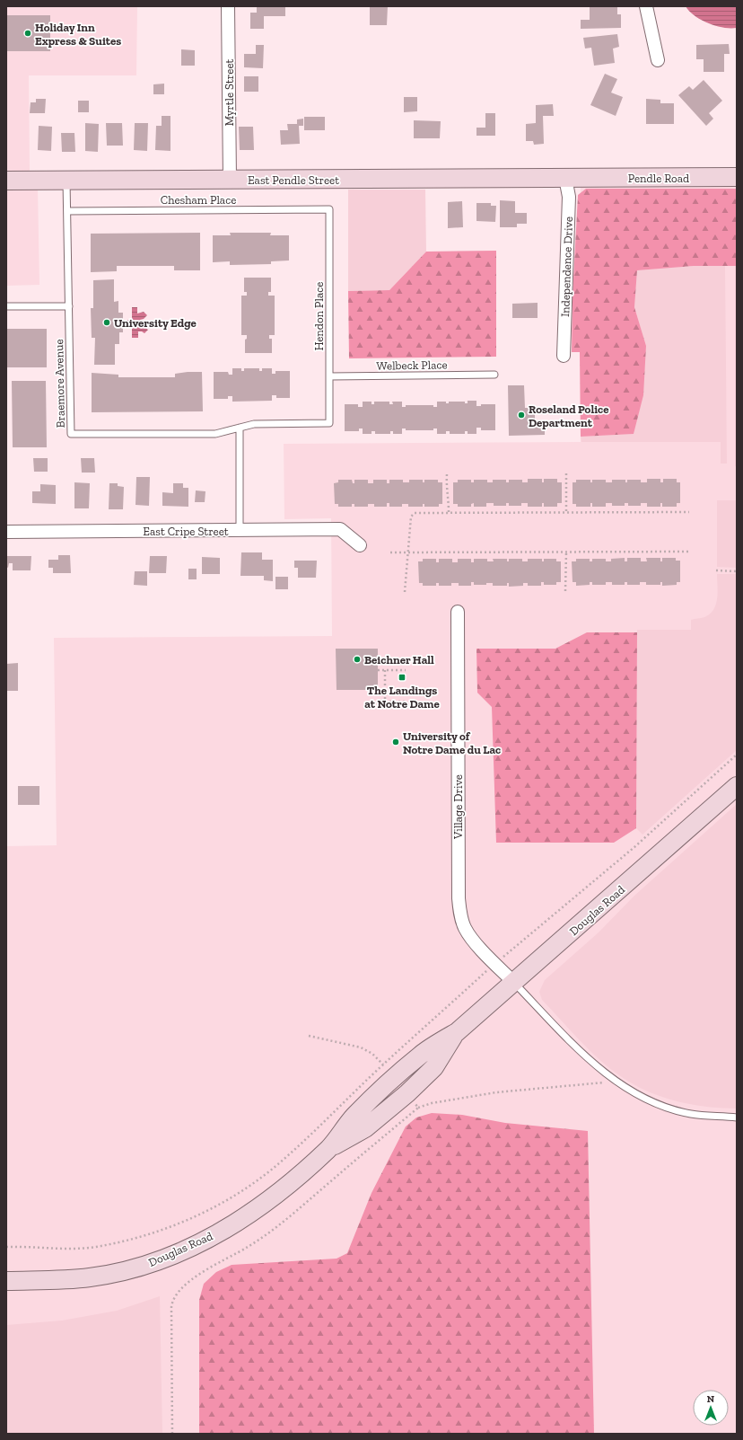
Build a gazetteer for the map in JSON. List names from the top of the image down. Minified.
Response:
{"streets":{"street":["Myrtle Street","Pendle Road","East Pendle Street","Independence Drive","East Cripe Street","Village Drive","Douglas Road"],"lane":["Chesham Place","Hendon Place","Welbeck Place","Braemore Avenue"]},"crossings":[["Myrtle Street","East Pendle Street"],["Pendle Road","East Pendle Street"],["Pendle Road","Independence Drive"],["East Pendle Street","Independence Drive"],["East Pendle Street","Braemore Avenue"],["Chesham Place","Hendon Place"],["Chesham Place","Braemore Avenue"],["Hendon Place","Welbeck Place"],["Hendon Place","Braemore Avenue"],["Village Drive","Douglas Road"]],"places":{"other":["Holiday Inn Express & Suites","University Edge","Roseland Police Department","Beichner Hall","University of Notre Dame du Lac"],"transit":["The Landings at Notre Dame"]},"north":"top"}
